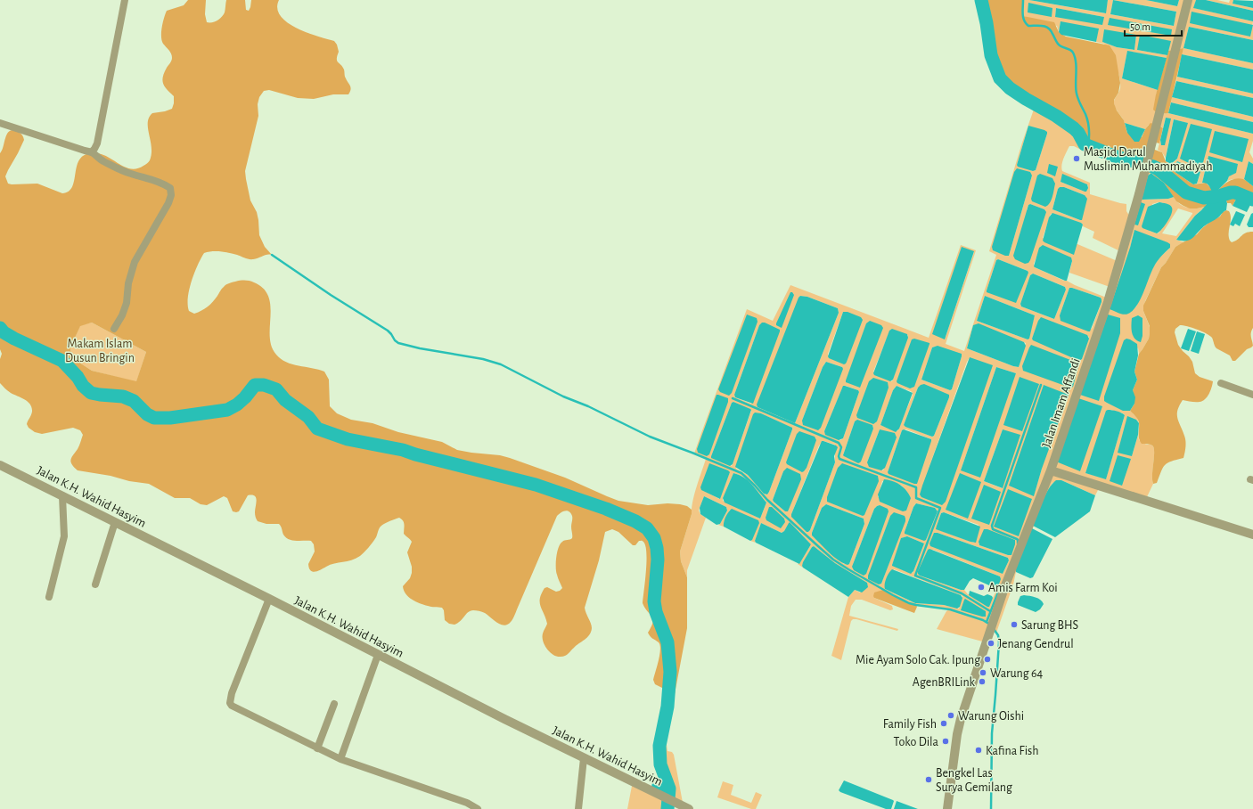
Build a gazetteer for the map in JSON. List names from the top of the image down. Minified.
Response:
{"streets":{"street":["Jalan Imam Affandi","Jalan K.H. Wahid Hasyim"]},"parks":["Makam Islam Dusun Bringin"],"places":["Masjid Darul Muslimin Muhammadiyah","Amis Farm Koi","Sarung BHS","Jenang Gendrul","Mie Ayam Solo Cak. Ipung","Warung 64","AgenBRILink","Warung Oishi","Family Fish","Toko Dila","Kafina Fish","Bengkel Las Surya Gemilang"],"scale_bar":"50 m"}
